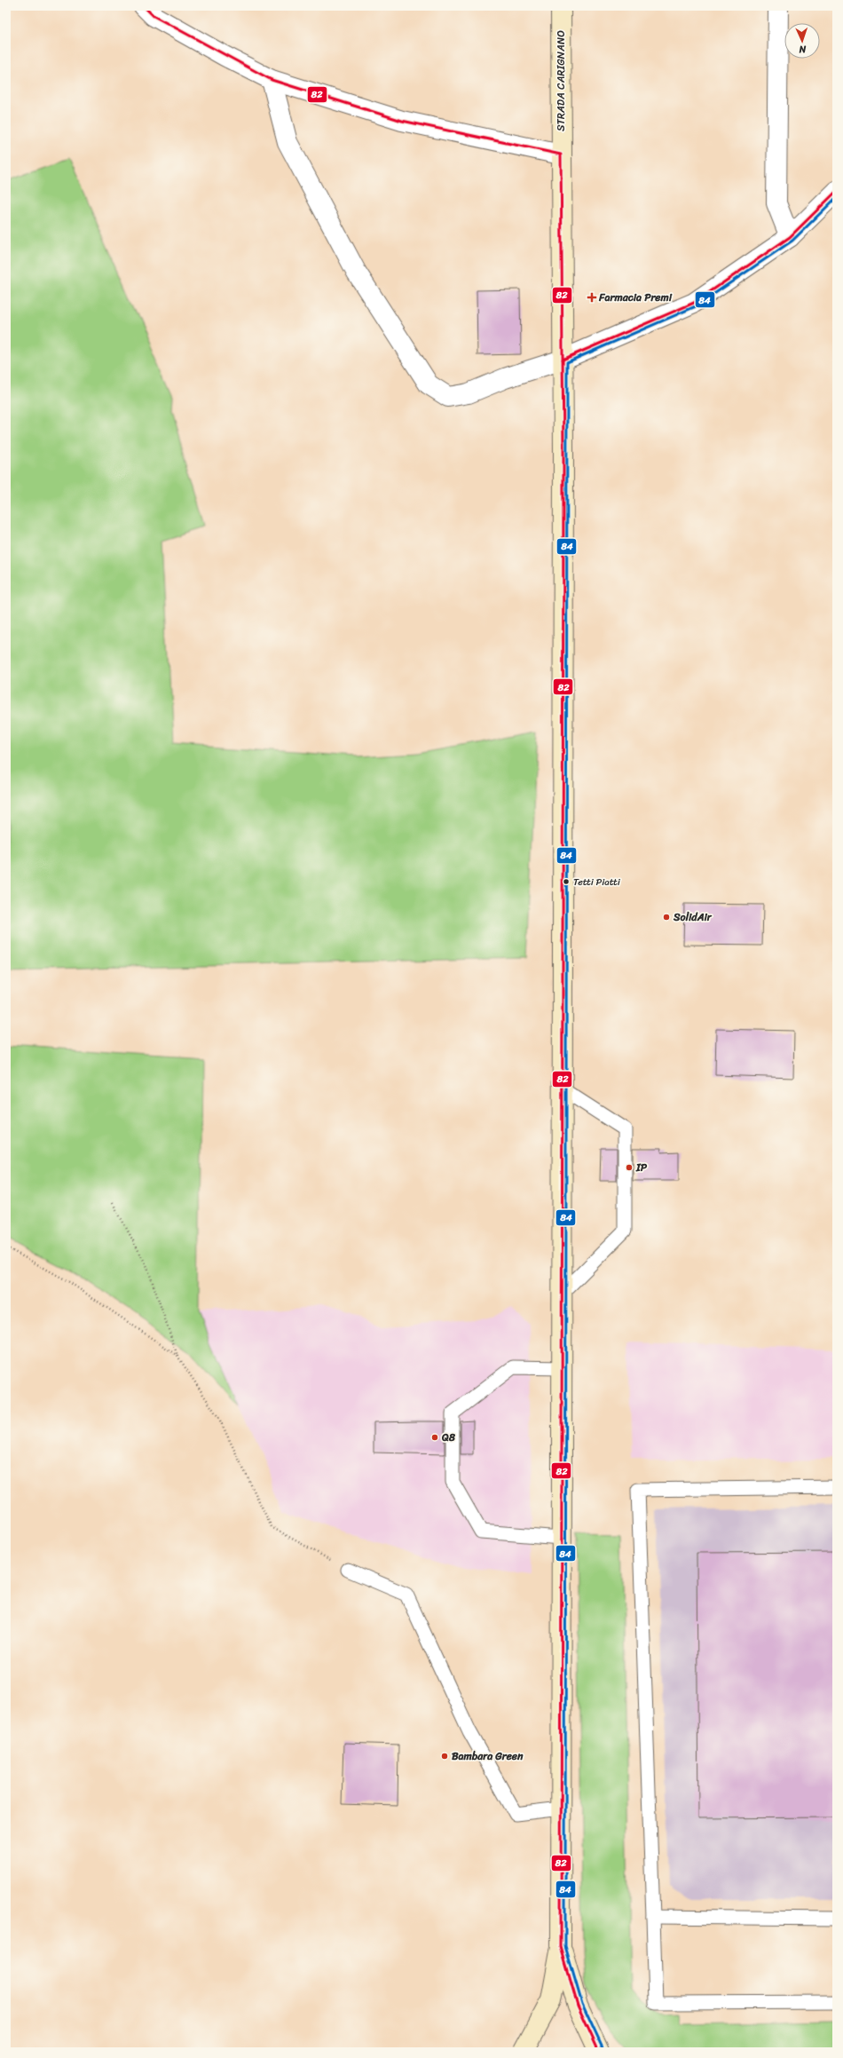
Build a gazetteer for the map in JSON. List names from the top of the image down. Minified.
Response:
{"streets":{"main road":["STRADA CARIGNANO"]},"places":{"health":["Farmacia Premi"],"other":["Tetti Piatti","SolidAir","IP","Q8","Bambara Green"]},"lines":["transit line 82","transit line 84"],"north":"bottom"}
